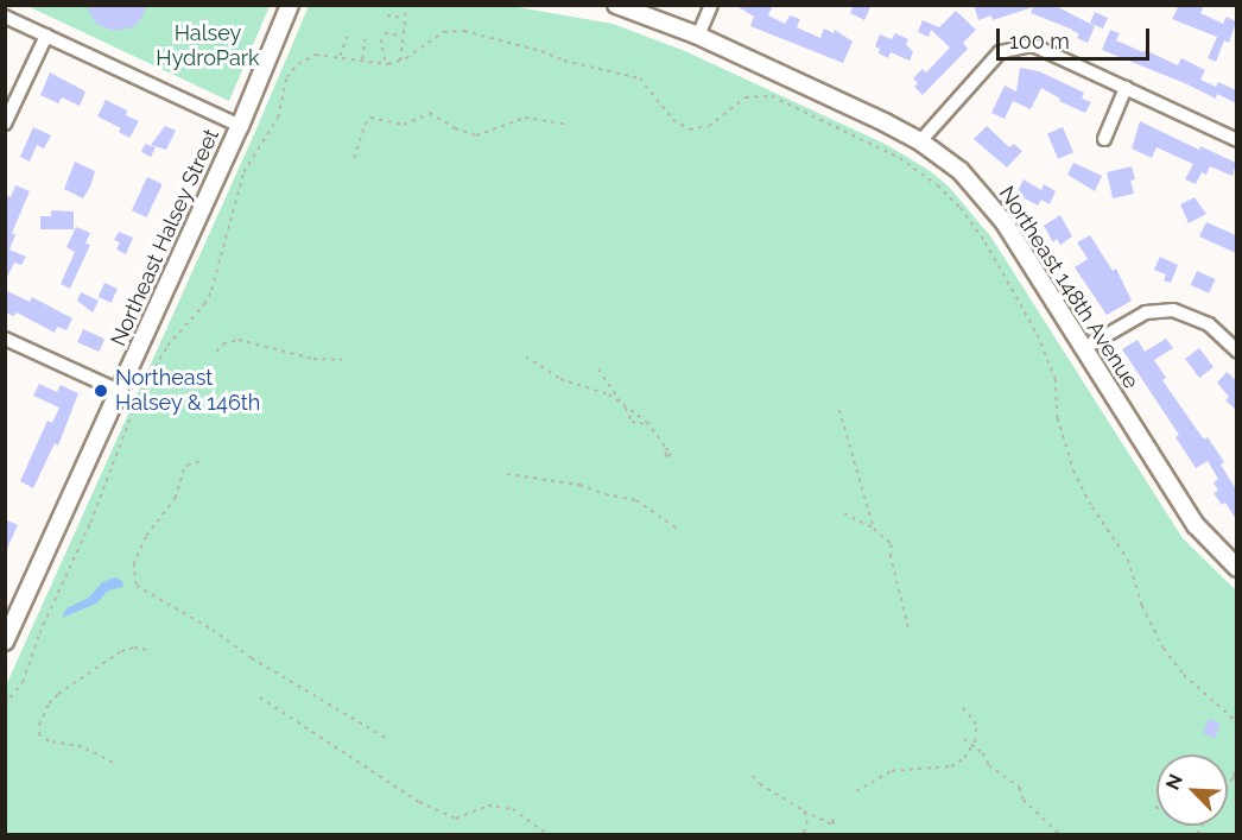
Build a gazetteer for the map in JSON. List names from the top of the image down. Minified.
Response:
{"streets":{"main road":["Northeast Halsey Street","Northeast 148th Avenue"]},"parks":["Halsey HydroPark"],"places":["Northeast Halsey & 146th"],"scale_bar":"100 m","north":"top left"}
